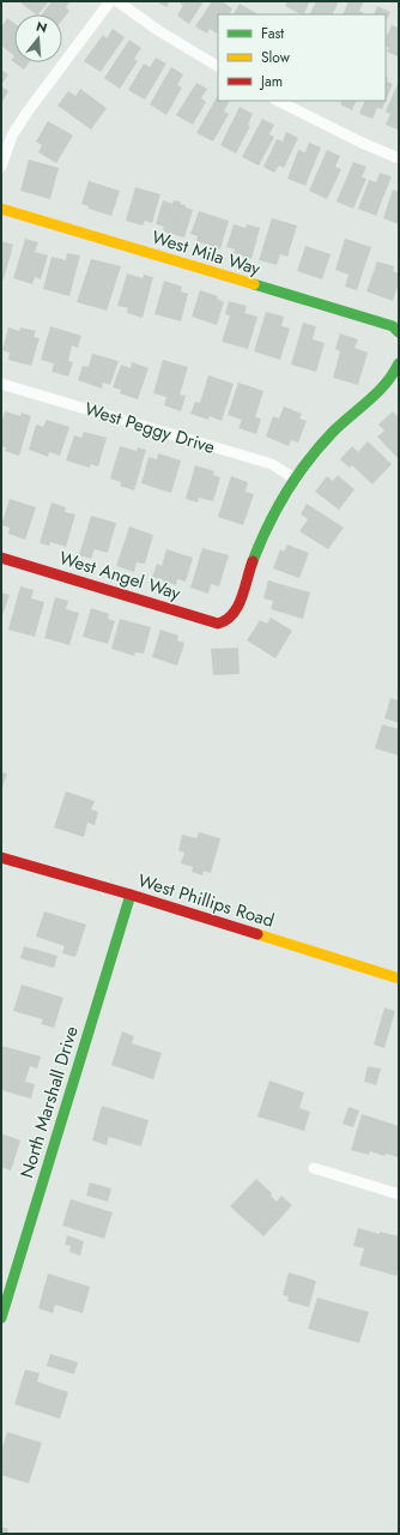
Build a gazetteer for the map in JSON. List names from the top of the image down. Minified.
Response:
{"streets":{"street":["West Mila Way","West Peggy Drive","West Angel Way","West Phillips Road","North Marshall Drive"]},"crossings":[["West Peggy Drive","West Angel Way"],["West Phillips Road","North Marshall Drive"]],"legend":["Fast","Slow","Jam"],"north":"top"}
